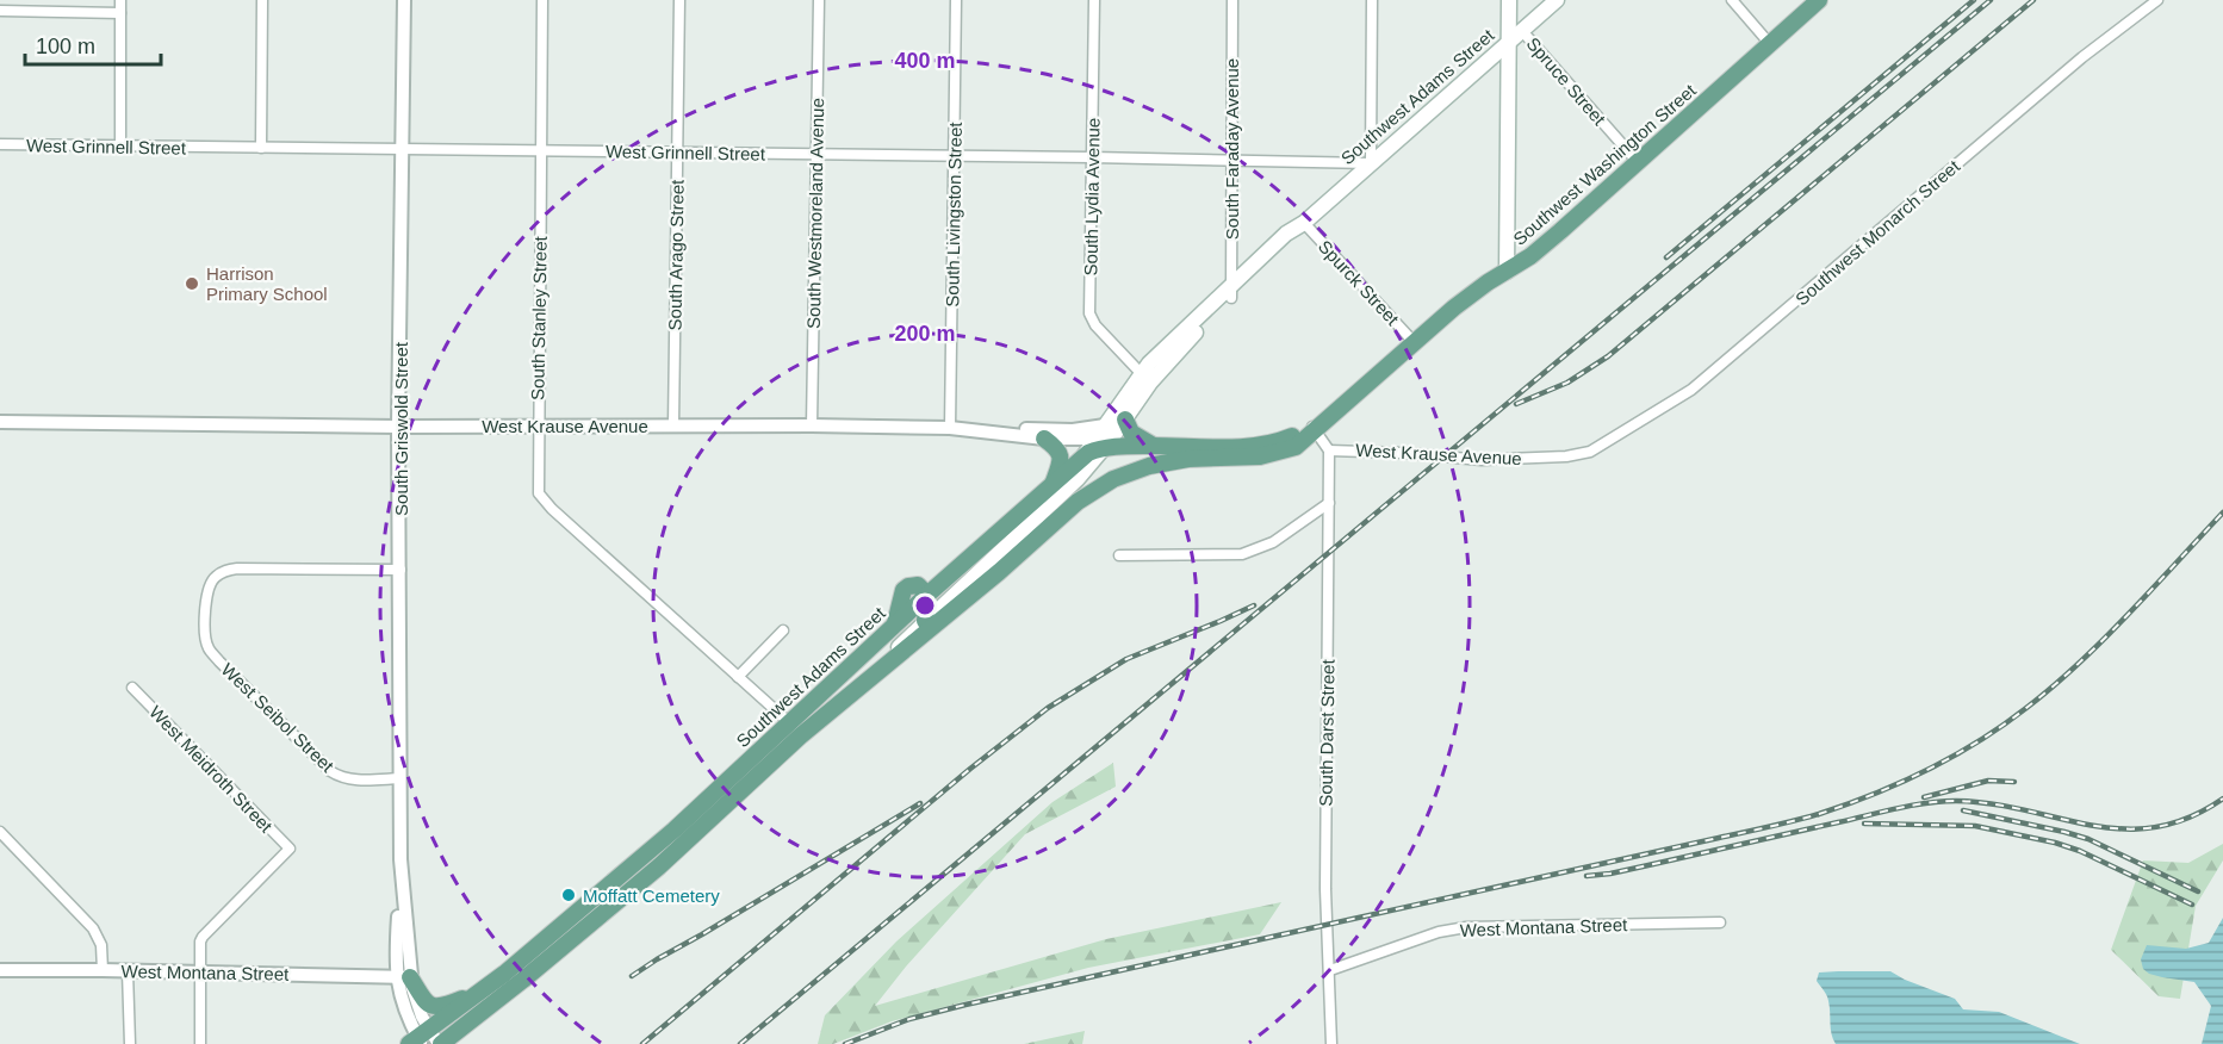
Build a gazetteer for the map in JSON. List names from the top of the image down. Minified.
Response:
{"streets":{"main road":["Southwest Adams Street","Southwest Washington Street"],"street":["Spruce Street","West Grinnell Street","South Faraday Avenue","South Lydia Avenue","South Westmoreland Avenue","South Livingston Street","Southwest Monarch Street","South Arago Street","Spurck Street","South Stanley Street","West Krause Avenue","South Griswold Street","West Seibol Street","South Darst Street","West Meidroth Street","West Montana Street"]},"crossings":[["Spruce Street","Southwest Adams Street"],["Spruce Street","Southwest Washington Street"],["Southwest Adams Street","West Grinnell Street"],["Southwest Adams Street","South Faraday Avenue"],["Southwest Adams Street","Southwest Washington Street"],["Southwest Adams Street","South Lydia Avenue"],["Southwest Adams Street","Spurck Street"],["Southwest Adams Street","South Stanley Street"],["Southwest Adams Street","West Krause Avenue"],["Southwest Adams Street","South Griswold Street"],["West Grinnell Street","South Faraday Avenue"],["West Grinnell Street","South Lydia Avenue"],["West Grinnell Street","South Westmoreland Avenue"],["West Grinnell Street","South Livingston Street"],["West Grinnell Street","South Arago Street"],["West Grinnell Street","South Stanley Street"],["West Grinnell Street","South Griswold Street"],["Southwest Washington Street","Spurck Street"],["Southwest Washington Street","West Krause Avenue"],["South Westmoreland Avenue","West Krause Avenue"],["South Livingston Street","West Krause Avenue"],["Southwest Monarch Street","West Krause Avenue"],["South Arago Street","West Krause Avenue"],["South Stanley Street","West Krause Avenue"],["West Krause Avenue","South Griswold Street"],["West Krause Avenue","South Darst Street"],["South Griswold Street","West Seibol Street"],["South Griswold Street","West Montana Street"],["South Darst Street","West Montana Street"],["West Meidroth Street","West Montana Street"]],"places":["Harrison Primary School","Moffatt Cemetery"],"scale_bar":"100 m","rings":["400 m","200 m"]}
